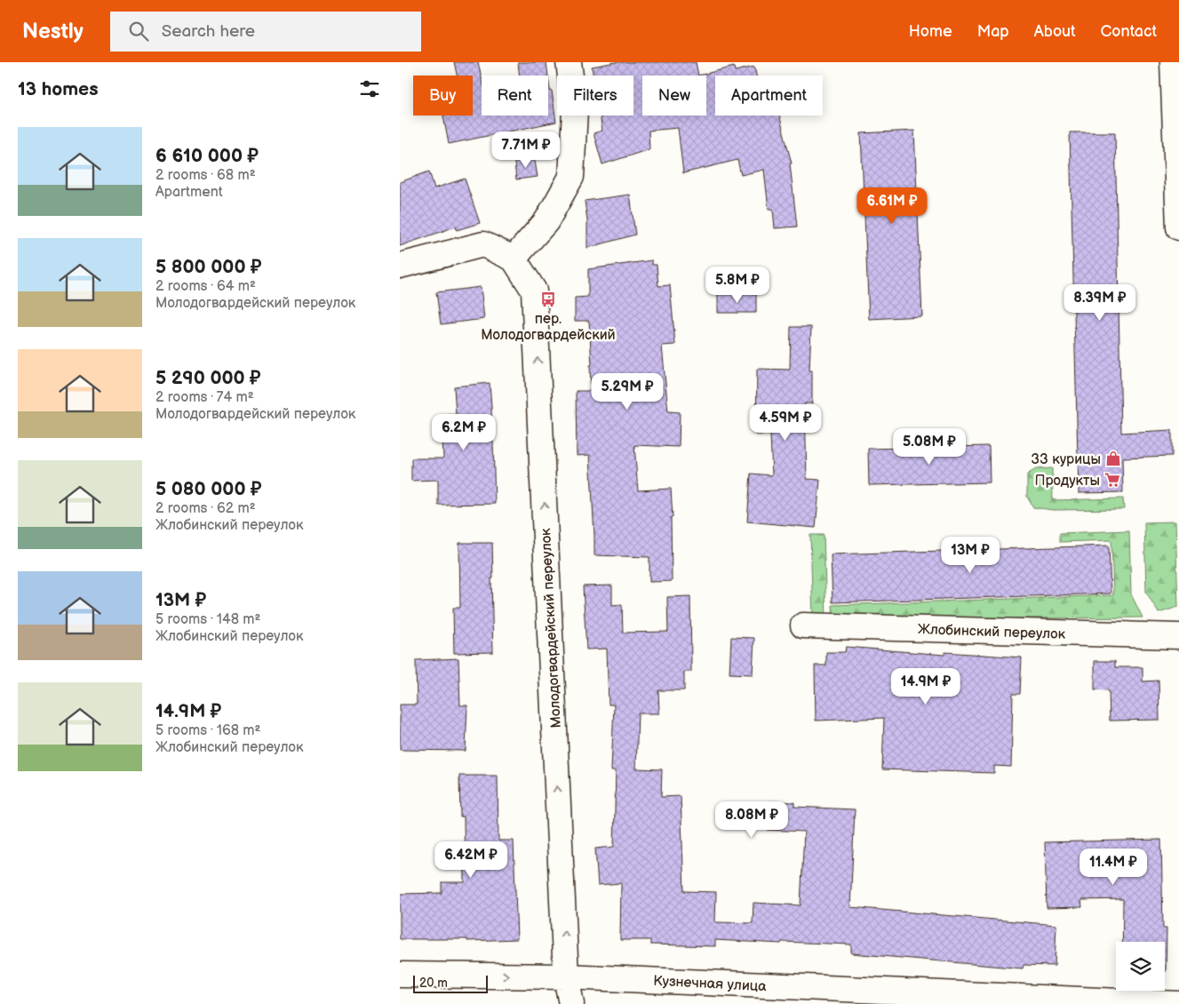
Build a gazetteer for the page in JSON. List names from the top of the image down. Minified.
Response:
{"streets":{"street":["Молодогвардейский переулок","Жлобинский переулок","Кузнечная улица"]},"crossings":[["Молодогвардейский переулок","Кузнечная улица"]],"one_way":["Молодогвардейский переулок"],"places":{"bus stop":["пер. Молодогвардейский"],"shop":["33 курицы"],"supermarket":["Продукты"]},"scale_bar":"20 m","page":{"header":"Nestly","search":"Search here","nav":["Home","Map","About","Contact"],"heading":"13 homes","chip":["Buy","Rent","Filters","New","Apartment"],"list":[{"name":"6 610 000 ₽","note":"2 rooms · 68 m² · Apartment"},{"name":"5 800 000 ₽","note":"2 rooms · 64 m² · Молодогвардейский переулок"},{"name":"5 290 000 ₽","note":"2 rooms · 74 m² · Молодогвардейский переулок"},{"name":"5 080 000 ₽","note":"2 rooms · 62 m² · Жлобинский переулок"},{"name":"13M ₽","note":"5 rooms · 148 m² · Жлобинский переулок"},{"name":"14.9M ₽","note":"5 rooms · 168 m² · Жлобинский переулок"}],"price":["7.71M ₽","6.61M ₽","5.8M ₽","8.39M ₽","5.29M ₽","4.59M ₽","6.2M ₽","5.08M ₽","13M ₽","14.9M ₽","8.08M ₽","6.42M ₽","11.4M ₽"],"scale":"20 m"}}
